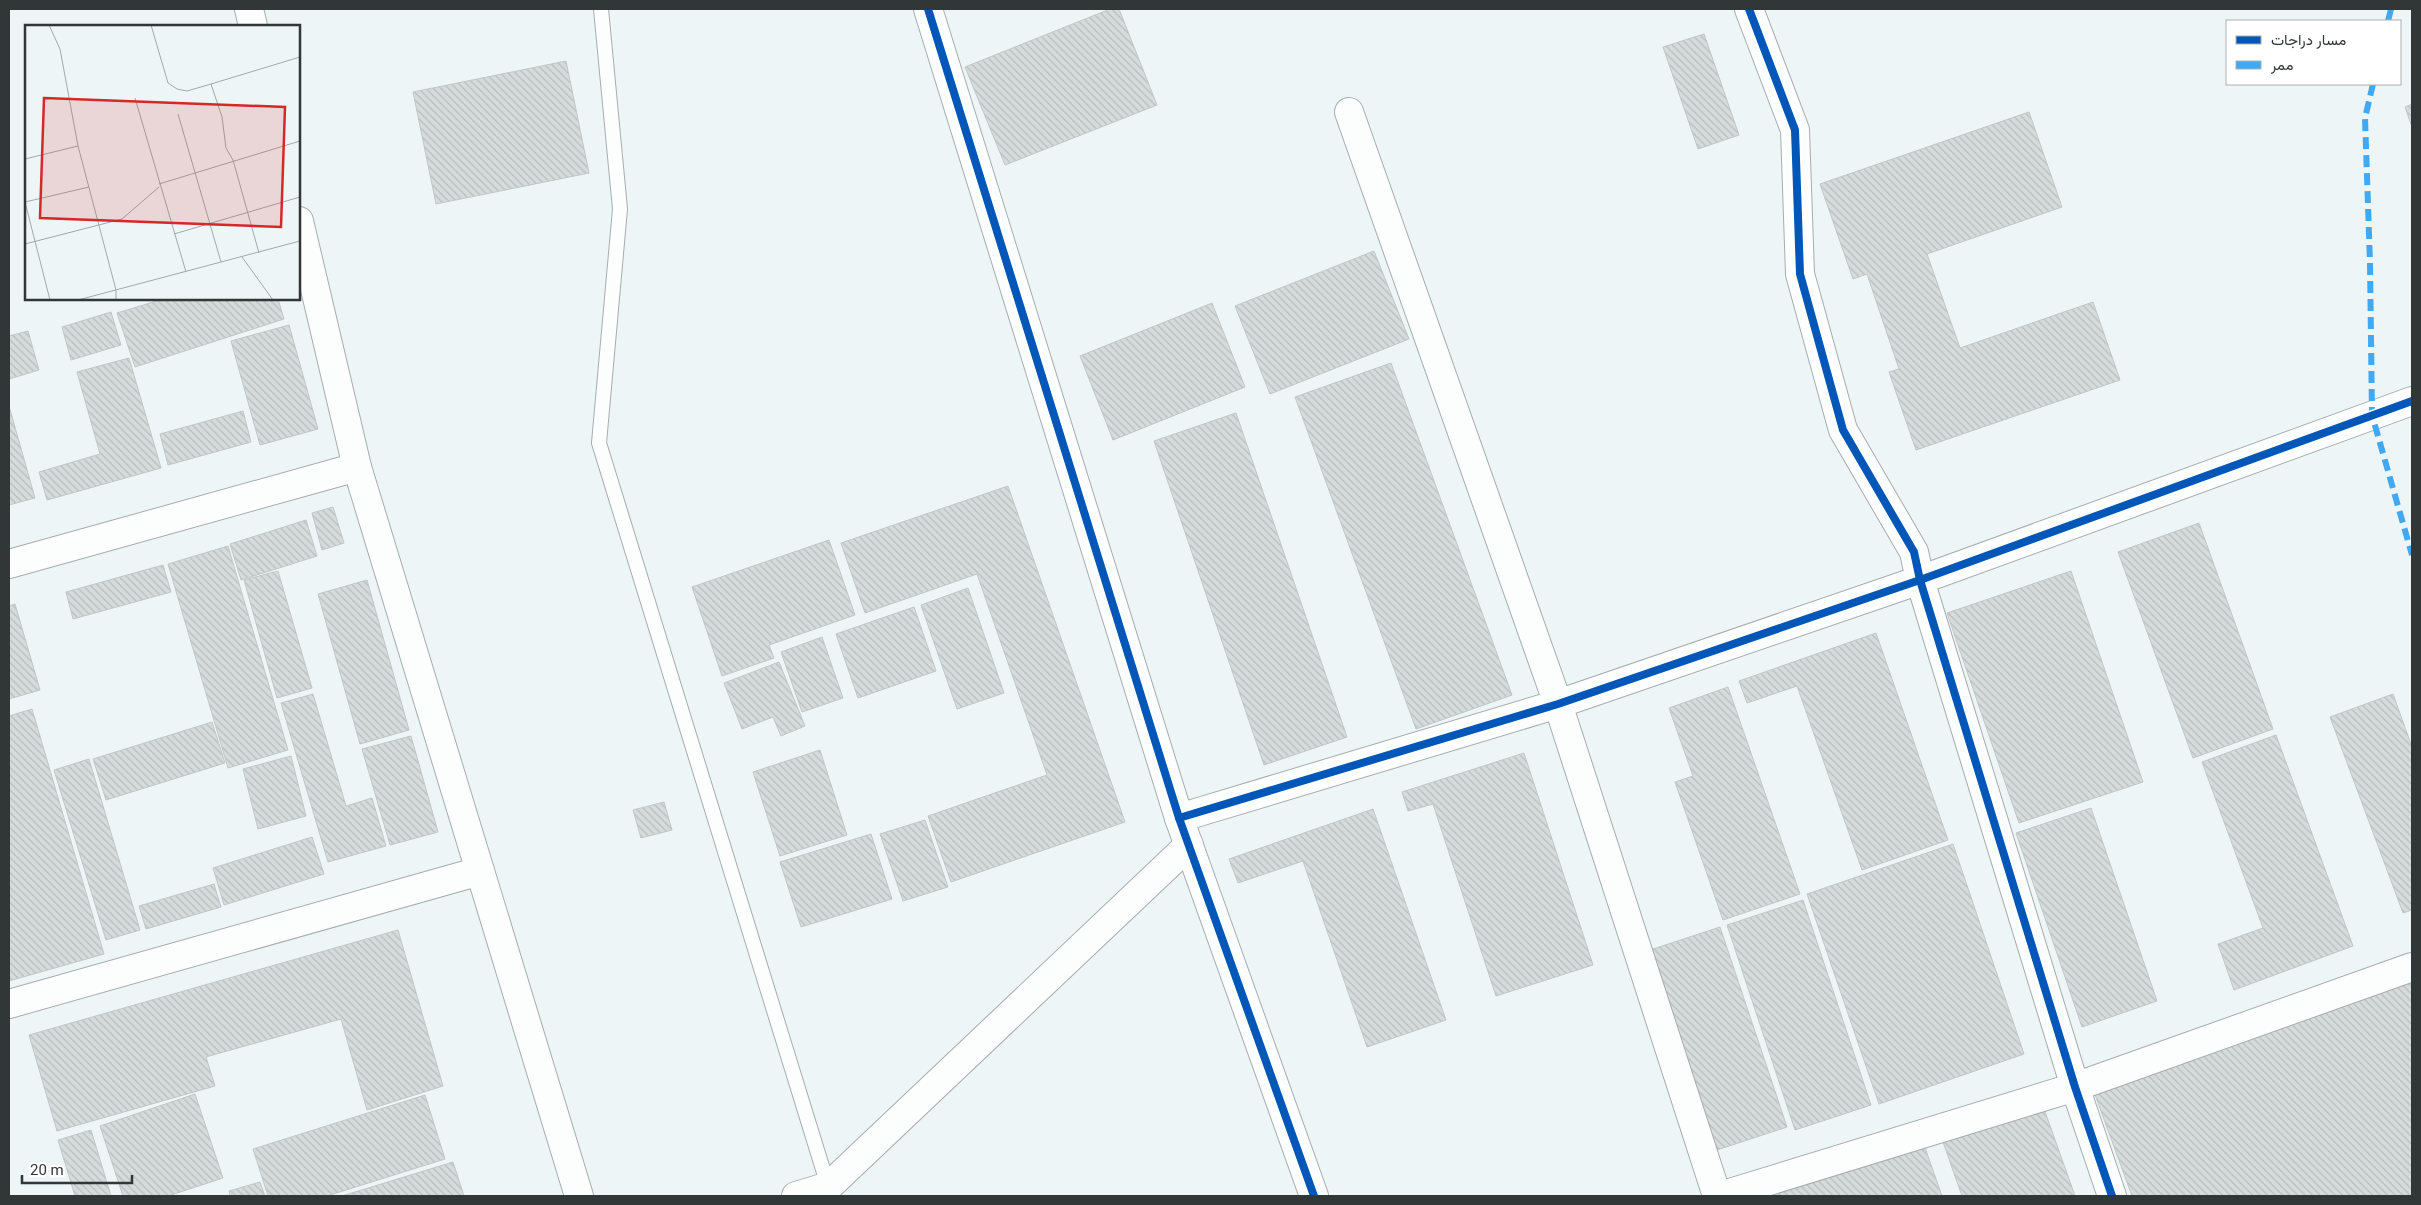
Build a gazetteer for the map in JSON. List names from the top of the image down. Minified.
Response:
{"legend":["مسار دراجات","ممر"],"scale_bar":"20 m"}
